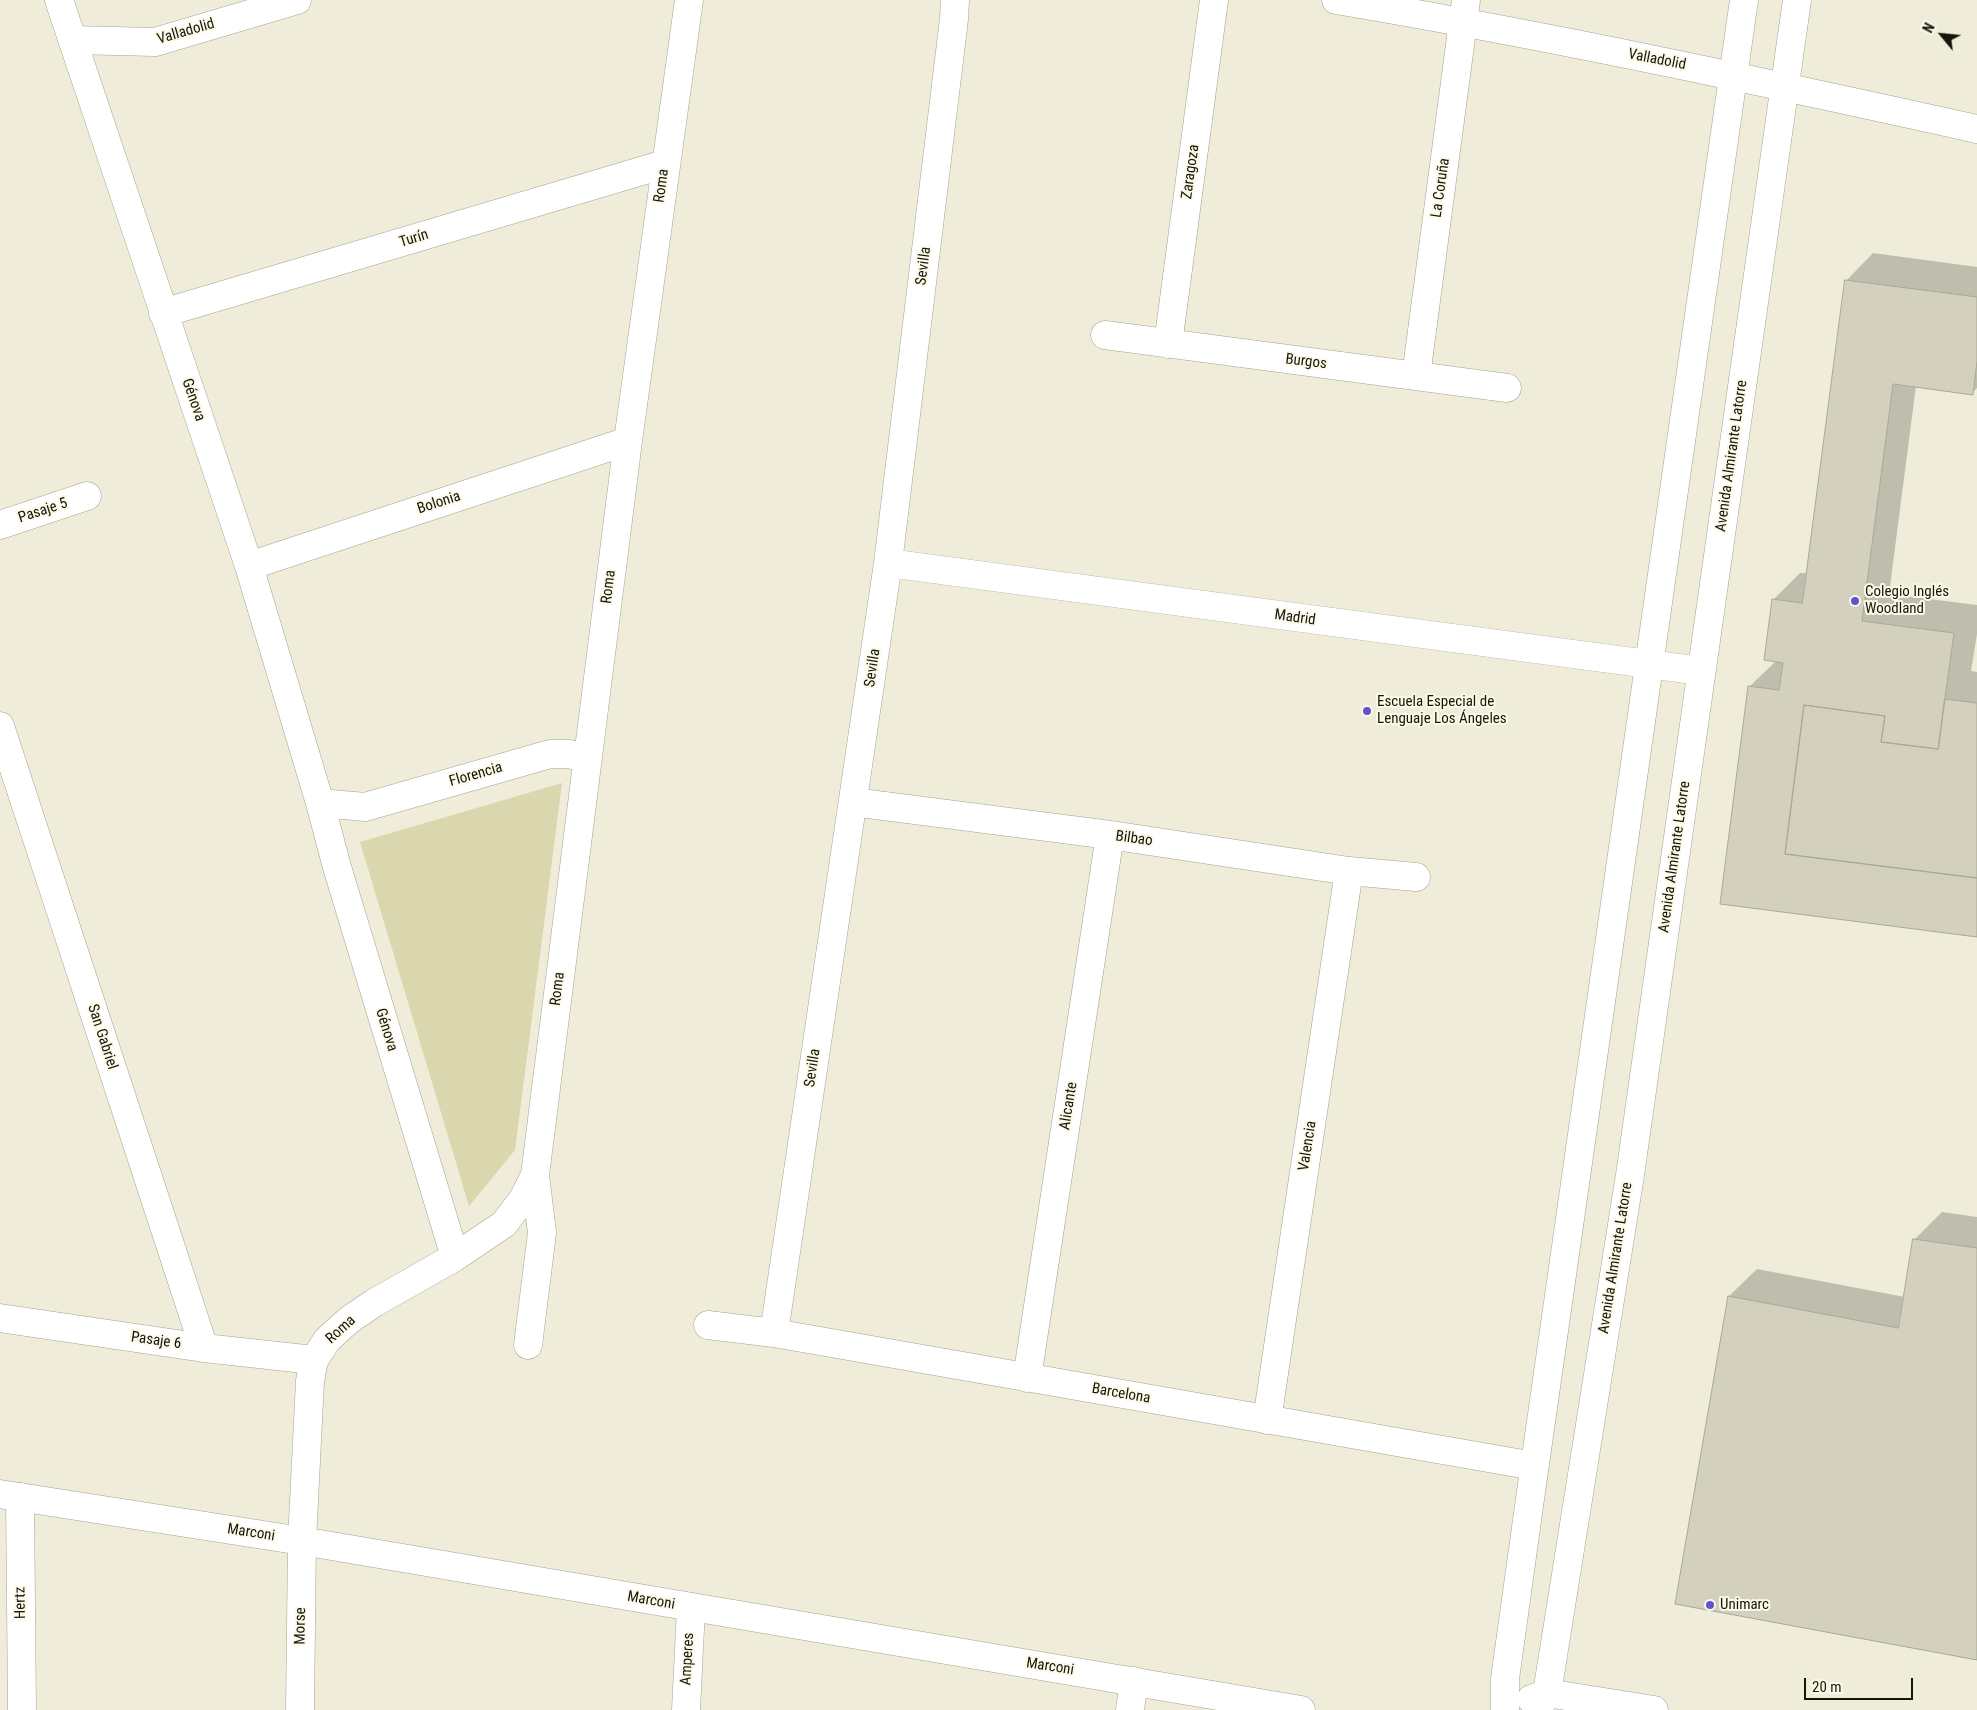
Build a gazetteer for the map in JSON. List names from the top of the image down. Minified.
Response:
{"streets":{"street":["Valladolid","Zaragoza","Roma","La Coruña","Turín","Sevilla","Burgos","Génova","Avenida Almirante Latorre","Bolonia","Pasaje 5","Madrid","Florencia","Bilbao","San Gabriel","Alicante","Valencia","Pasaje 6","Barcelona","Marconi","Hertz","Morse","Amperes"]},"crossings":[["Valladolid","La Coruña"],["Valladolid","Génova"],["Valladolid","Avenida Almirante Latorre"],["Zaragoza","Burgos"],["Roma","Turín"],["Roma","Génova"],["Roma","Bolonia"],["Roma","Florencia"],["Roma","Pasaje 6"],["Roma","Marconi"],["Roma","Morse"],["La Coruña","Burgos"],["Turín","Génova"],["Sevilla","Madrid"],["Sevilla","Bilbao"],["Sevilla","Barcelona"],["Génova","Bolonia"],["Génova","Florencia"],["Avenida Almirante Latorre","Madrid"],["Bilbao","Alicante"],["Bilbao","Valencia"],["San Gabriel","Pasaje 6"],["Alicante","Barcelona"],["Valencia","Barcelona"],["Marconi","Hertz"],["Marconi","Morse"],["Marconi","Amperes"]],"places":["Colegio Inglés Woodland","Escuela Especial de Lenguaje Los Ángeles","Unimarc"],"scale_bar":"20 m","north":"top left"}
